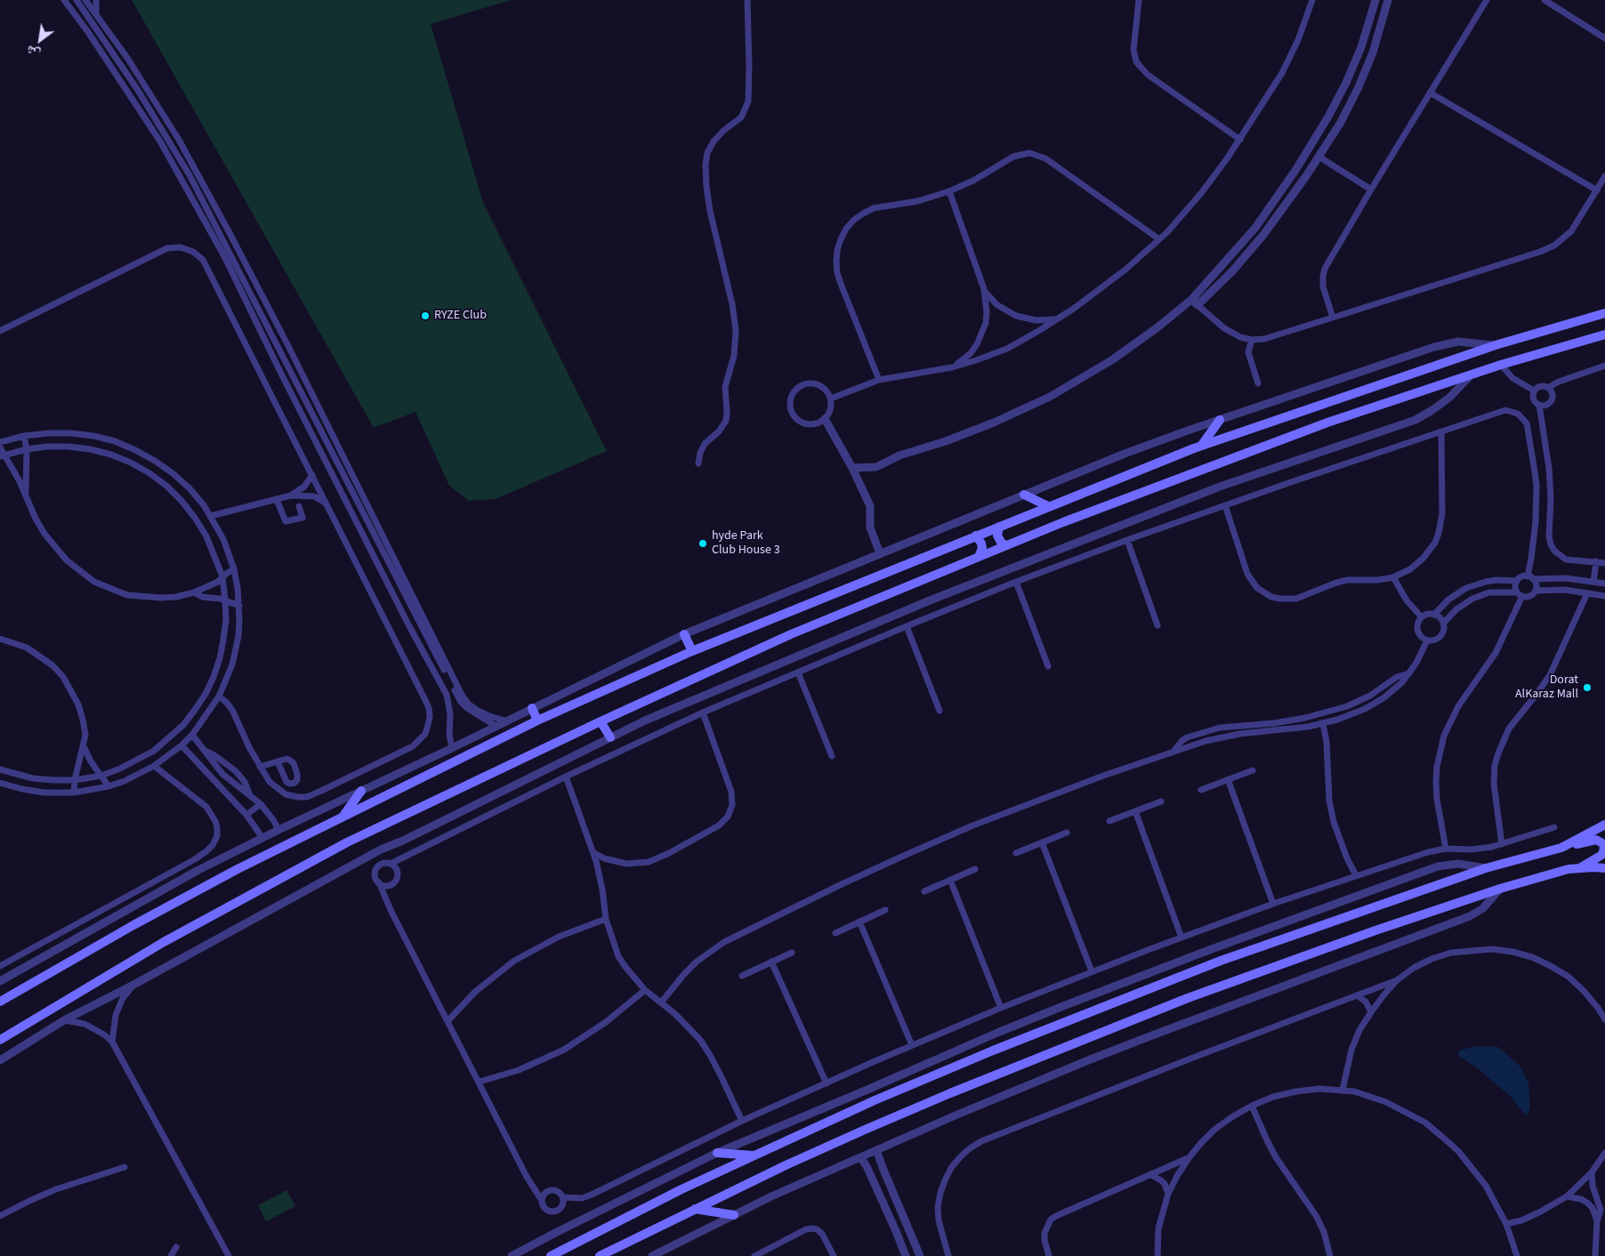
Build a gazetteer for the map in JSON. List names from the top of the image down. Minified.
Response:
{"places":["RYZE Club","hyde Park Club House 3","Dorat AlKaraz Mall"],"north":"bottom left"}
